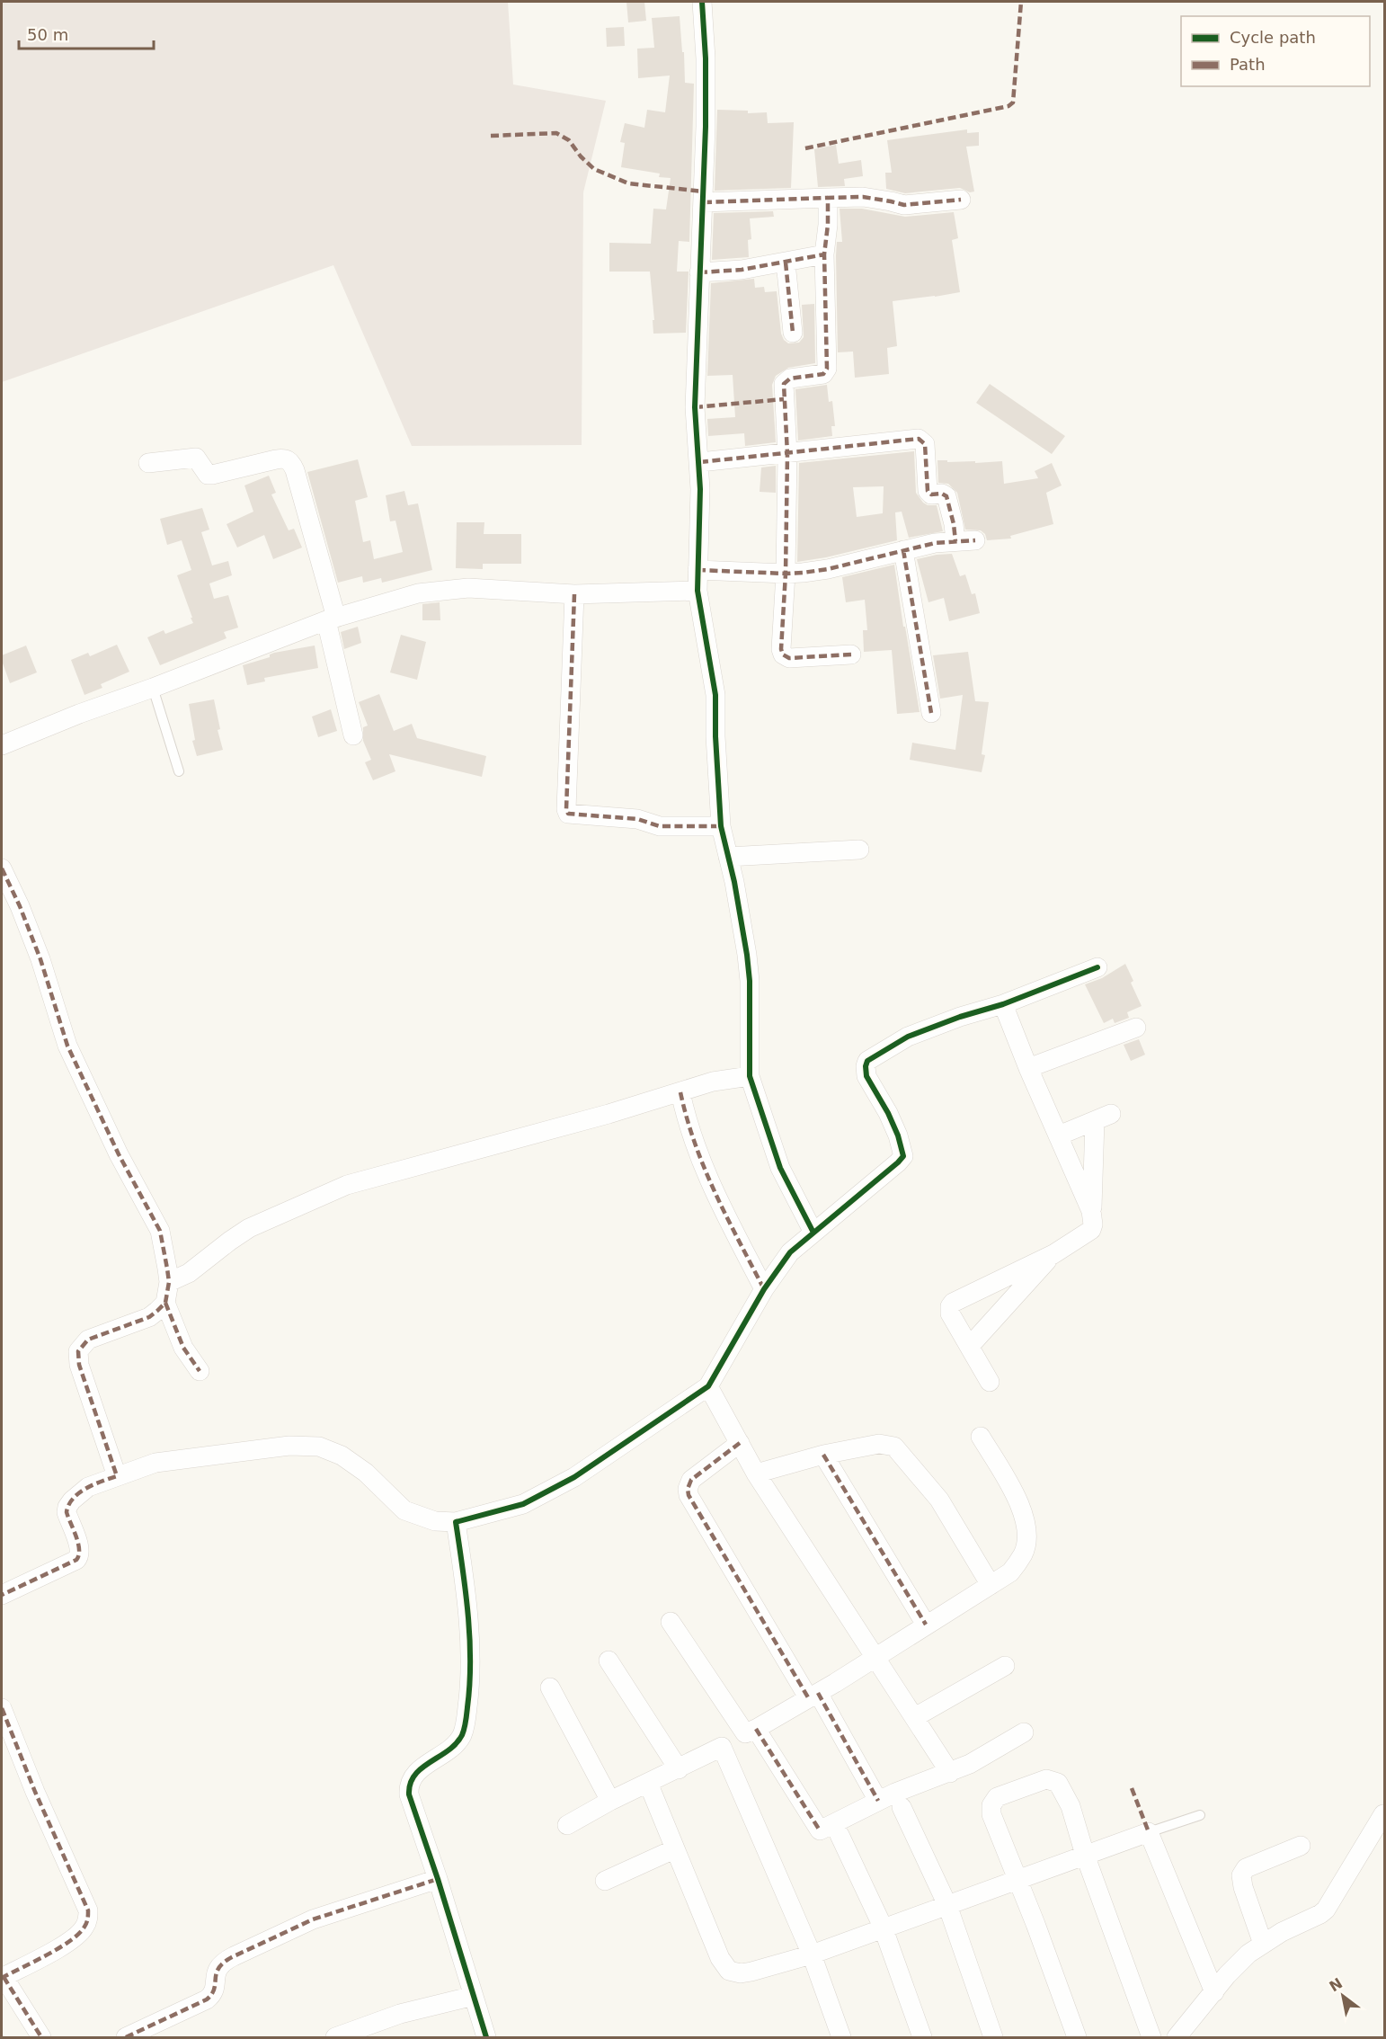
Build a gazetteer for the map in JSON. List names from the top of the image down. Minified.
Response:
{"legend":["Cycle path","Path"],"scale_bar":"50 m","north":"top left"}
